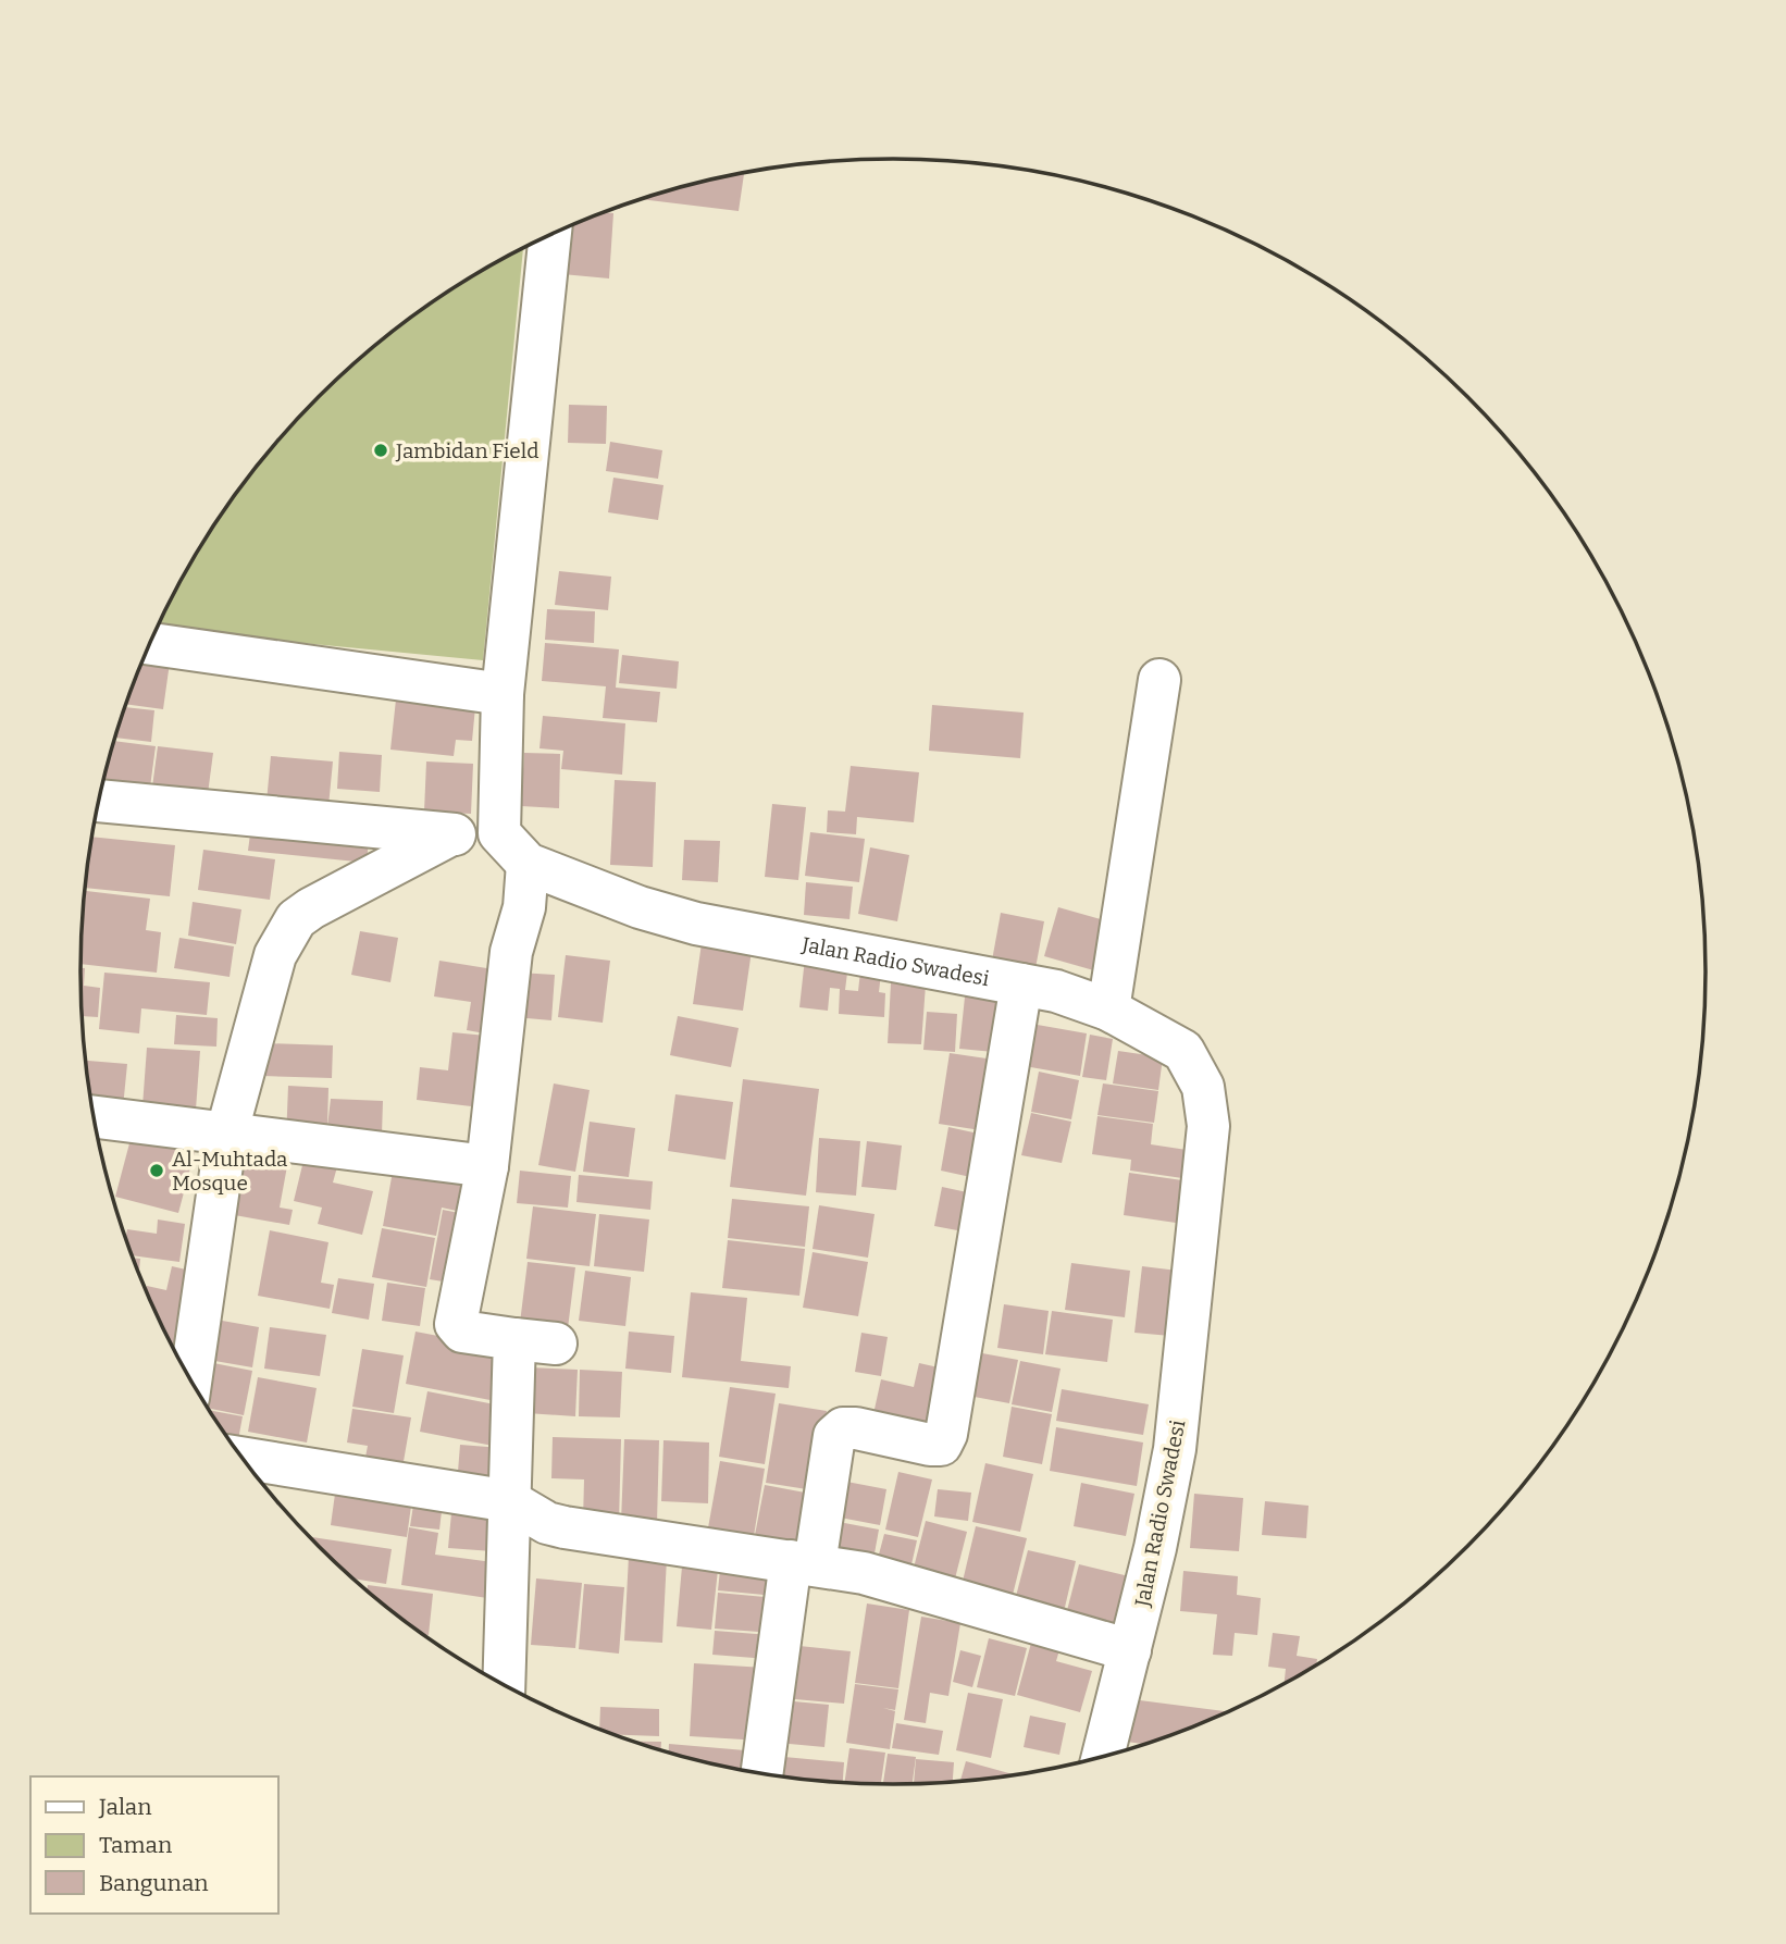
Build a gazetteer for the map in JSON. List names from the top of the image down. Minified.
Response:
{"streets":{"street":["Jalan Radio Swadesi"]},"places":["Jambidan Field","Al-Muhtada Mosque"],"legend":["Jalan","Taman","Bangunan"]}
